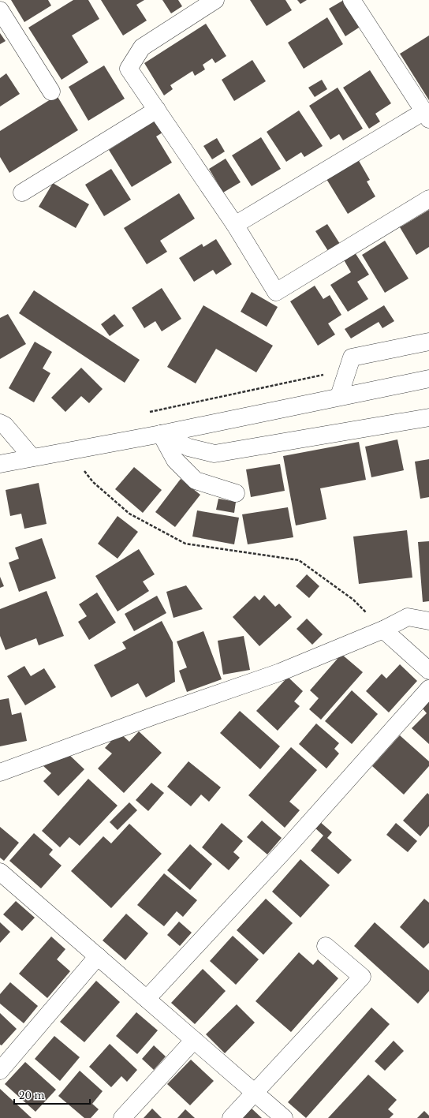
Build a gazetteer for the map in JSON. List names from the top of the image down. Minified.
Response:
{"scale_bar":"20 m"}
